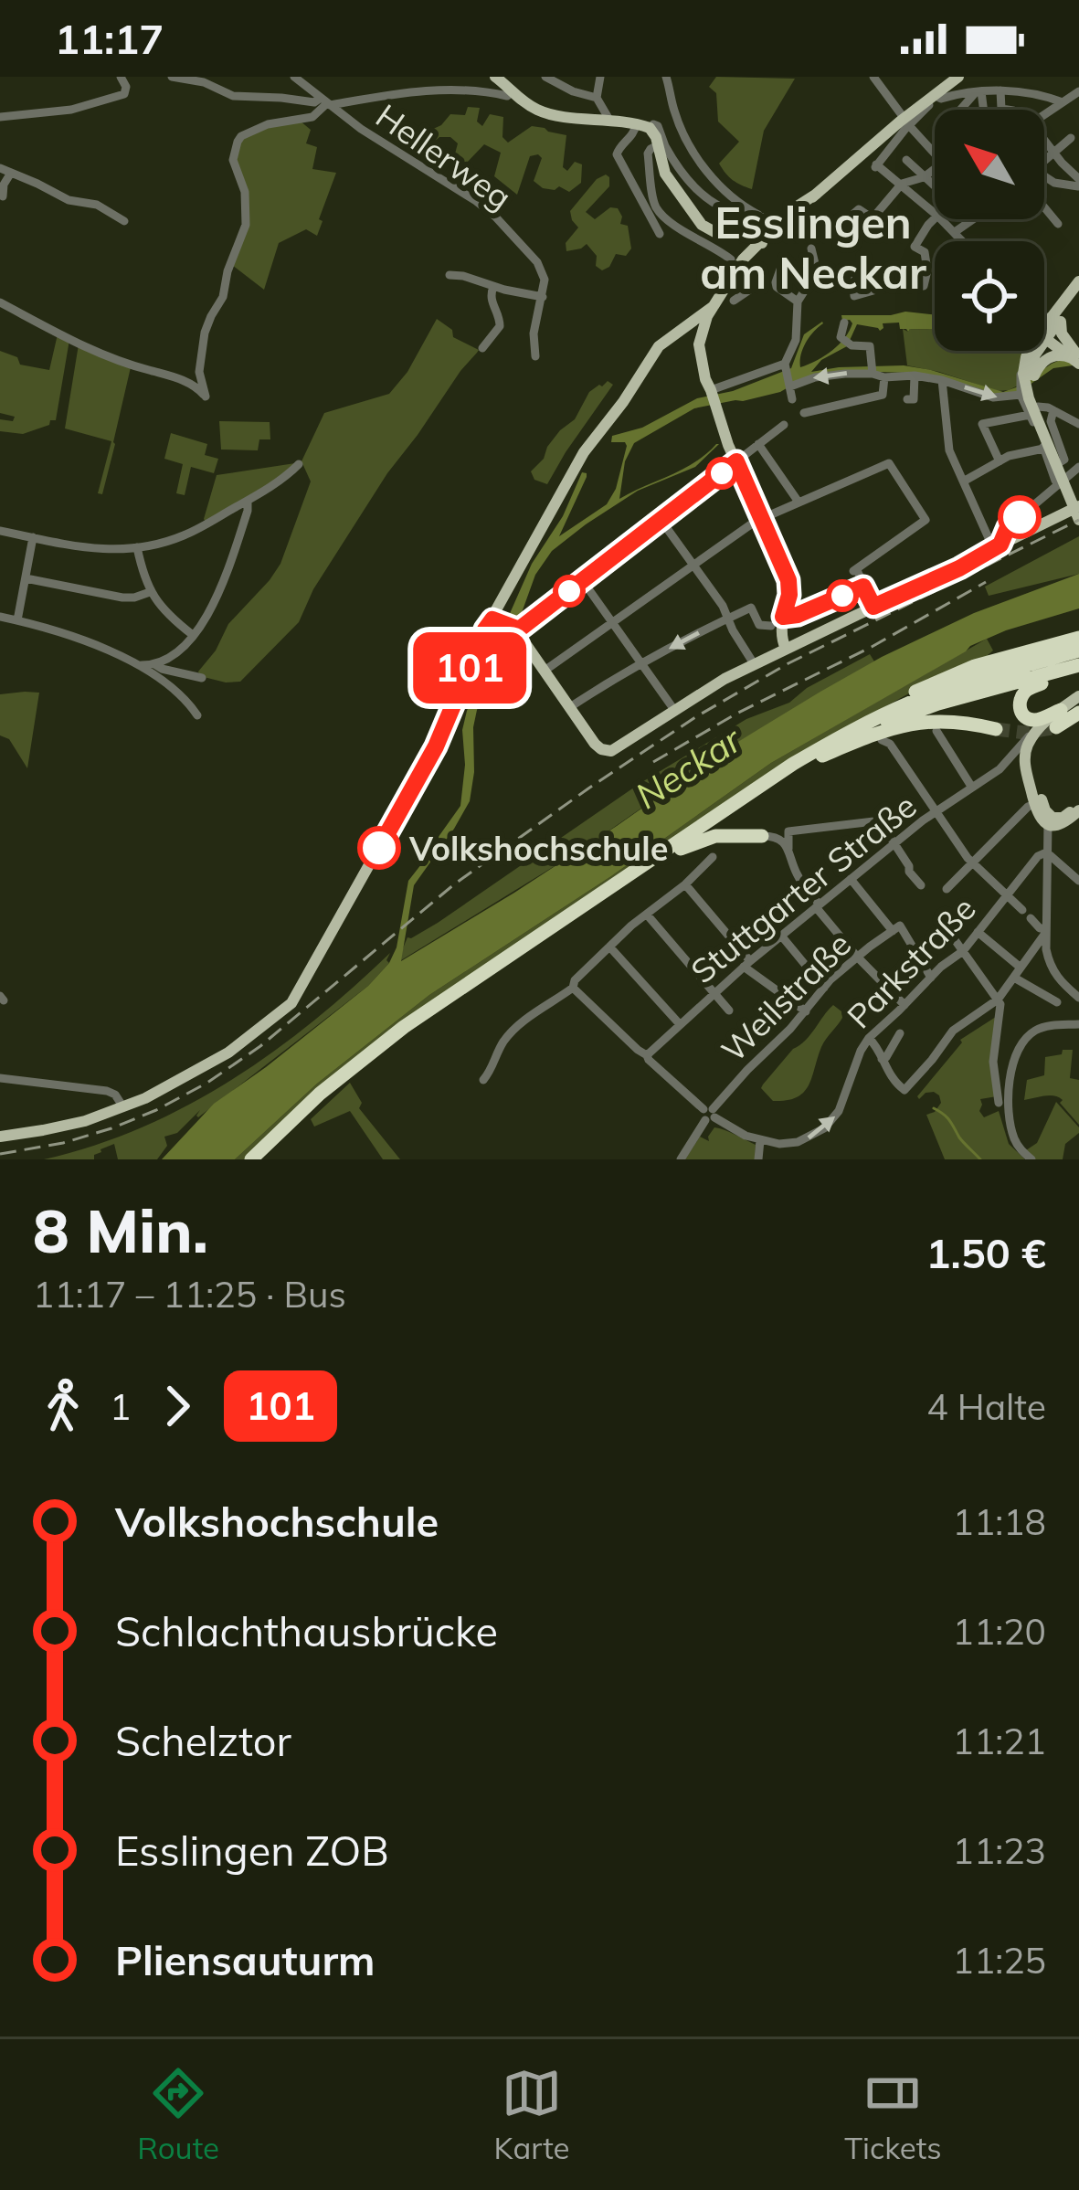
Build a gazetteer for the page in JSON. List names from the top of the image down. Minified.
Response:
{"streets":{"street":["Hellerweg","Stuttgarter Straße","Parkstraße","Weilstraße"]},"districts":["Esslingen am Neckar"],"water":["Neckar"],"places":["Volkshochschule"],"lines":["bus line 101"],"north":"top left","page":{"status":"11:17","on_map":"101","heading":["8 Min.","11:17 – 11:25 · Bus","1.50 €"],"legs":["1","101","4 Halte"],"list":[{"name":"Volkshochschule","value":"11:18"},{"name":"Schlachthausbrücke","value":"11:20"},{"name":"Schelztor","value":"11:21"},{"name":"Esslingen ZOB","value":"11:23"},{"name":"Pliensauturm","value":"11:25"}],"tabs":["Route","Karte","Tickets"]}}
